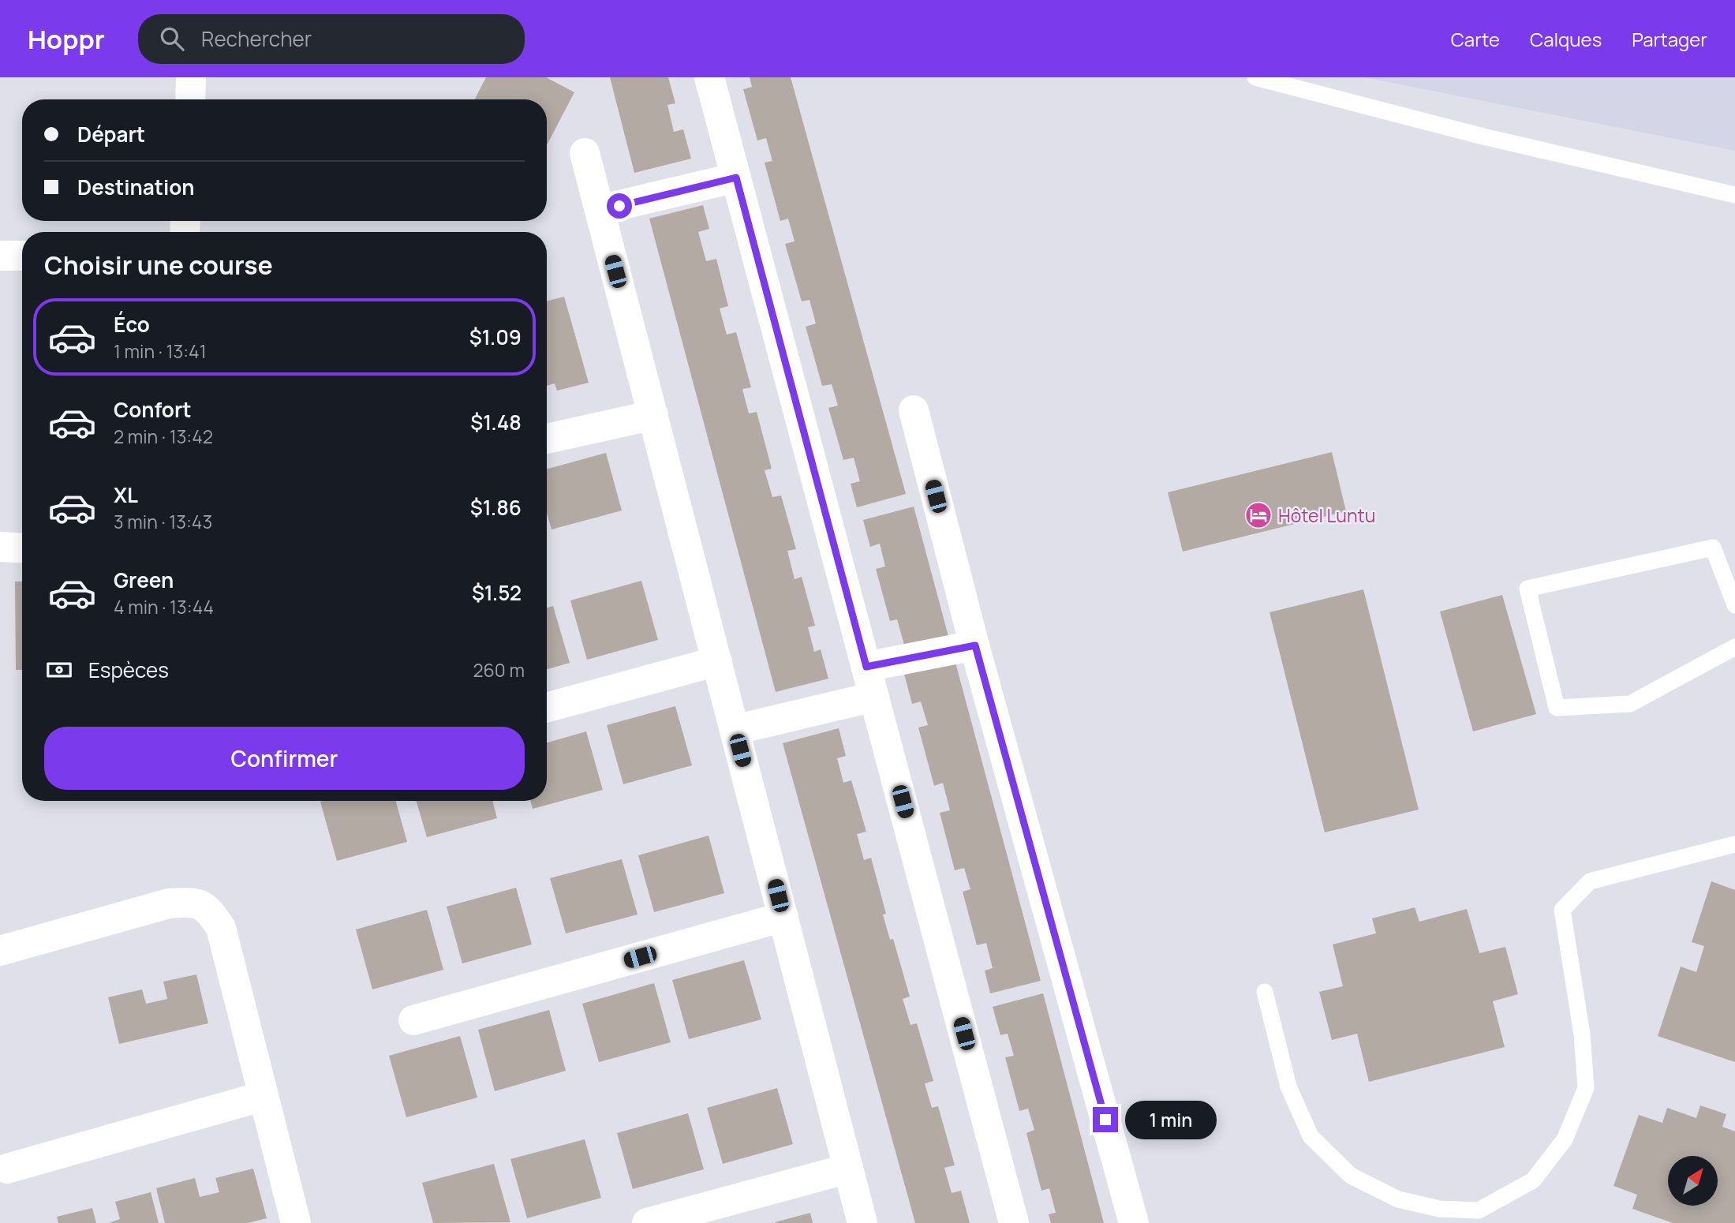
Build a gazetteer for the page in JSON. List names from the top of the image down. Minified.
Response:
{"places":{"hotel":["Hôtel Luntu"]},"north":"top right","page":{"header":"Hoppr","search":"Rechercher","nav":["Carte","Calques","Partager"],"banner":["Départ","Destination"],"heading":"Choisir une course","list":[{"name":"Éco","note":"1 min · 13:41","value":"$1.09"},{"name":"Confort","note":"2 min · 13:42","value":"$1.48"},{"name":"XL","note":"3 min · 13:43","value":"$1.86"},{"name":"Green","note":"4 min · 13:44","value":"$1.52"}],"pay":["Espèces","260 m"],"buttons":"Confirmer","bubble":"1 min"}}
